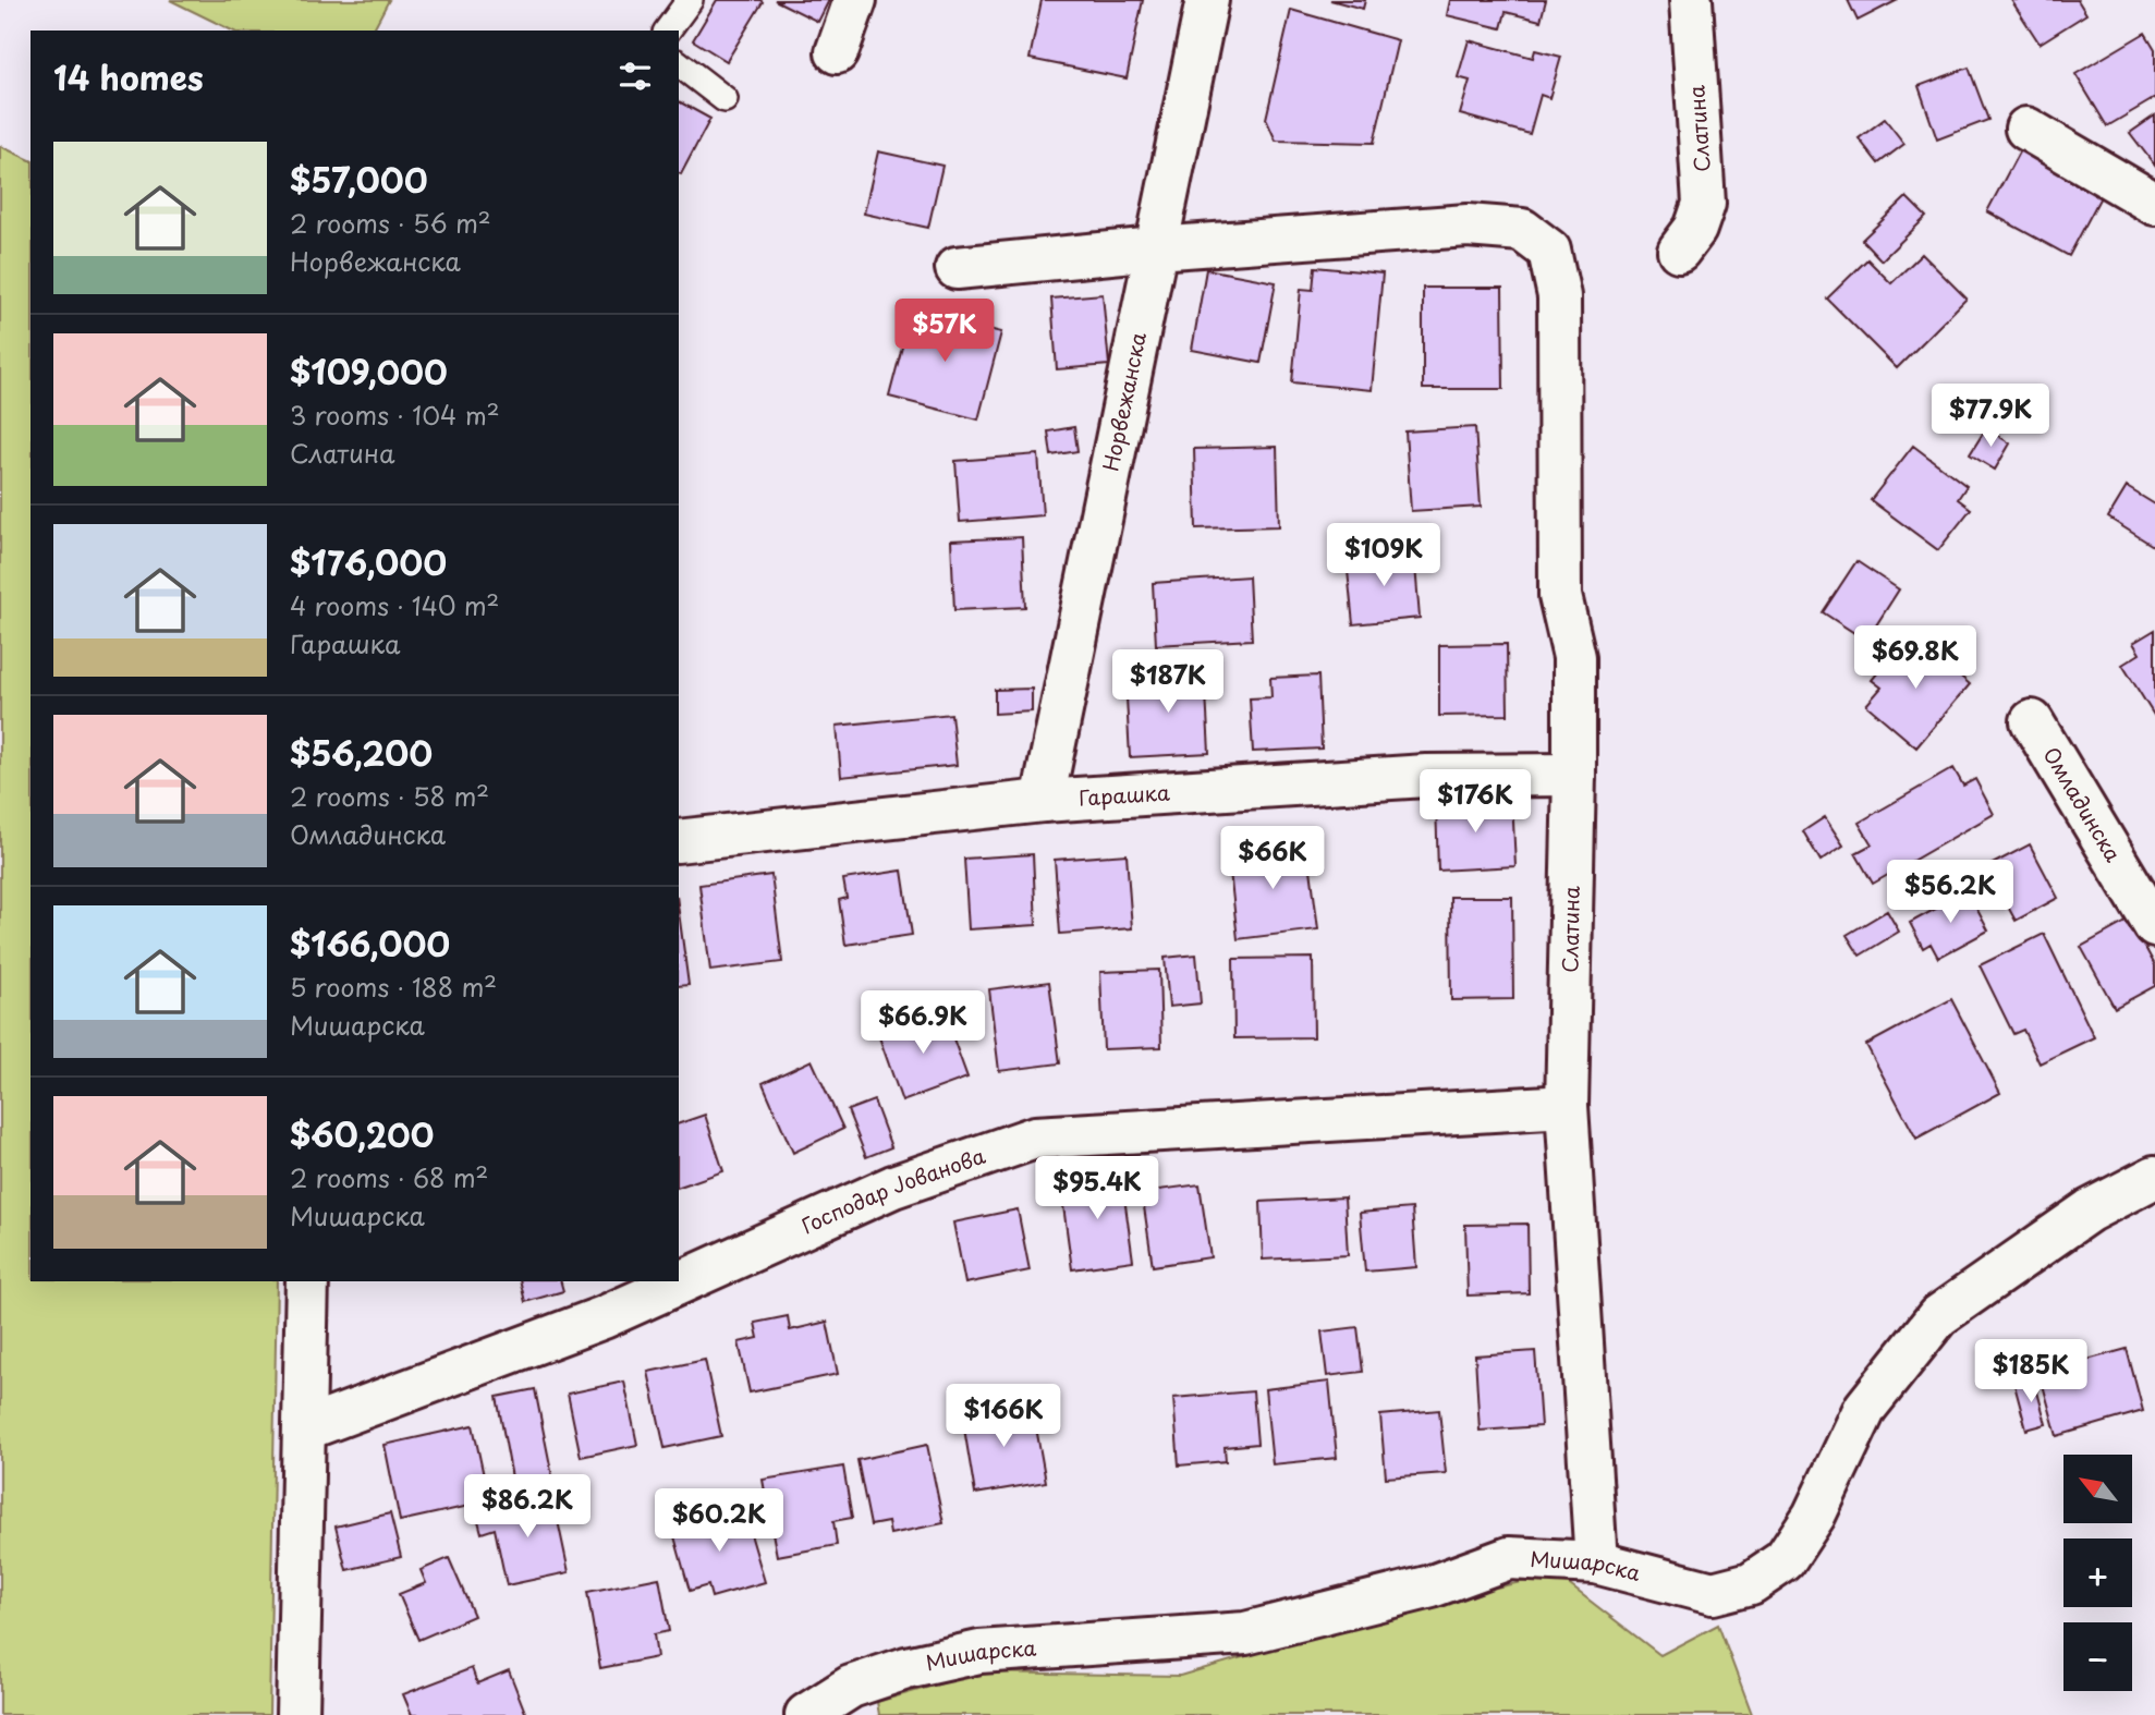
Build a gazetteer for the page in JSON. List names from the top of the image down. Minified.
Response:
{"streets":{"street":["Слатина","Норвежанска","Гарашка","Омладинска","Господар Јованова","Мишарска"]},"crossings":[["Слатина","Норвежанска"],["Слатина","Гарашка"],["Слатина","Господар Јованова"],["Слатина","Мишарска"],["Норвежанска","Гарашка"]],"north":"top left","page":{"heading":"14 homes","list":[{"name":"$57,000","note":"2 rooms · 56 m² · Норвежанска"},{"name":"$109,000","note":"3 rooms · 104 m² · Слатина"},{"name":"$176,000","note":"4 rooms · 140 m² · Гарашка"},{"name":"$56,200","note":"2 rooms · 58 m² · Омладинска"},{"name":"$166,000","note":"5 rooms · 188 m² · Мишарска"},{"name":"$60,200","note":"2 rooms · 68 m² · Мишарска"}],"price":["$57K","$77.9K","$109K","$69.8K","$187K","$176K","$66K","$56.2K","$66.9K","$95.4K","$185K","$166K","$86.2K","$60.2K"],"map_buttons":["+","−"]}}
